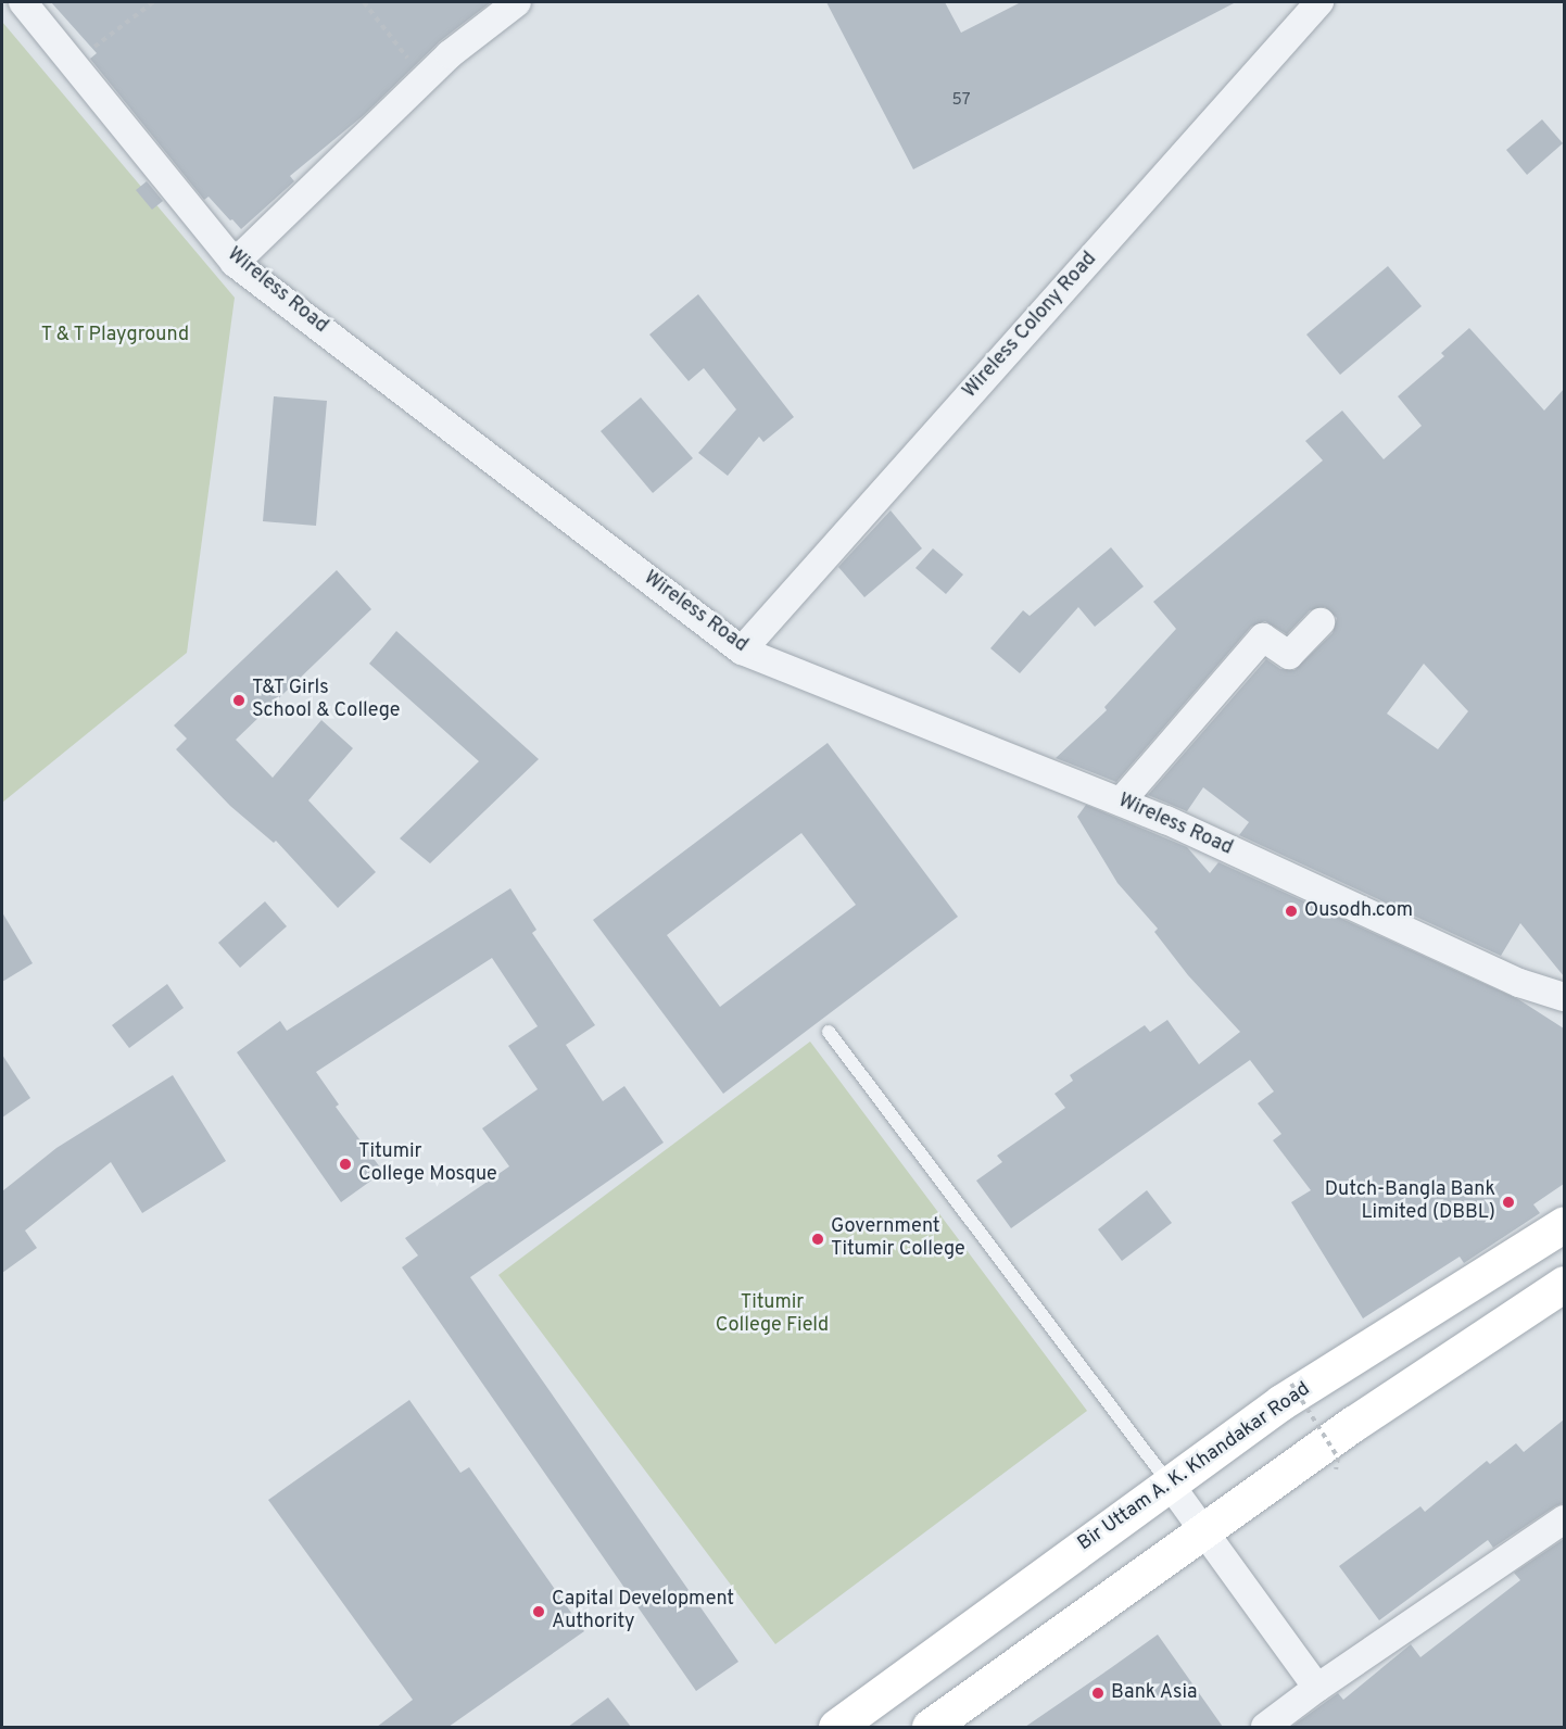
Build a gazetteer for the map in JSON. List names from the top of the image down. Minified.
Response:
{"streets":{"main road":["Bir Uttam A. K. Khandakar Road"],"street":["Wireless Road","Wireless Colony Road"]},"crossings":[["Wireless Road","Wireless Colony Road"]],"parks":["T & T Playground","Titumir College Field"],"places":["T&T Girls School & College","Ousodh.com","Titumir College Mosque","Dutch-Bangla Bank Limited (DBBL)","Government Titumir College","Capital Development Authority","Bank Asia"],"house_numbers":["57"]}
